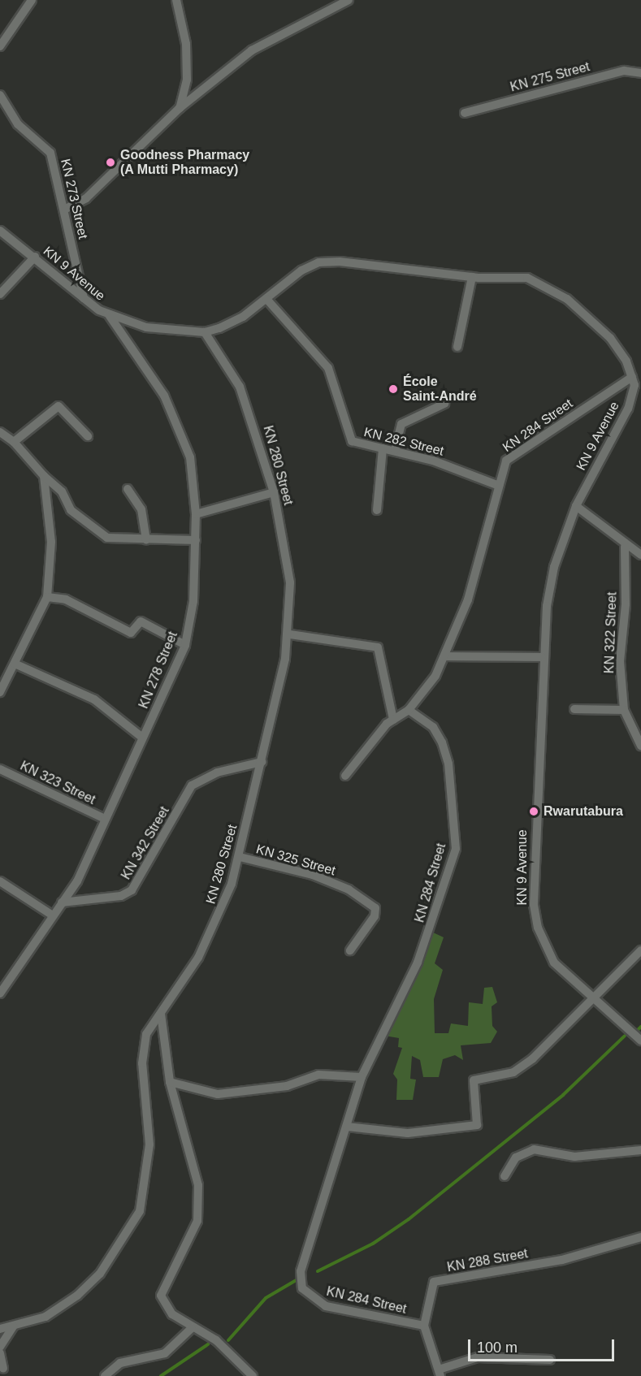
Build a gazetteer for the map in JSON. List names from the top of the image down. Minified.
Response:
{"streets":{"street":["KN 275 Street","KN 273 Street","KN 9 Avenue","KN 284 Street","KN 282 Street","KN 280 Street","KN 322 Street","KN 278 Street","KN 323 Street","KN 342 Street","KN 325 Street","KN 288 Street"]},"crossings":[["KN 273 Street","KN 9 Avenue"],["KN 9 Avenue","KN 284 Street"],["KN 9 Avenue","KN 282 Street"],["KN 9 Avenue","KN 280 Street"],["KN 9 Avenue","KN 278 Street"],["KN 284 Street","KN 282 Street"],["KN 284 Street","KN 288 Street"],["KN 280 Street","KN 342 Street"],["KN 280 Street","KN 325 Street"],["KN 278 Street","KN 323 Street"],["KN 278 Street","KN 342 Street"]],"places":["Goodness Pharmacy (A Mutti Pharmacy)","École Saint-André","Rwarutabura"],"scale_bar":"100 m"}
